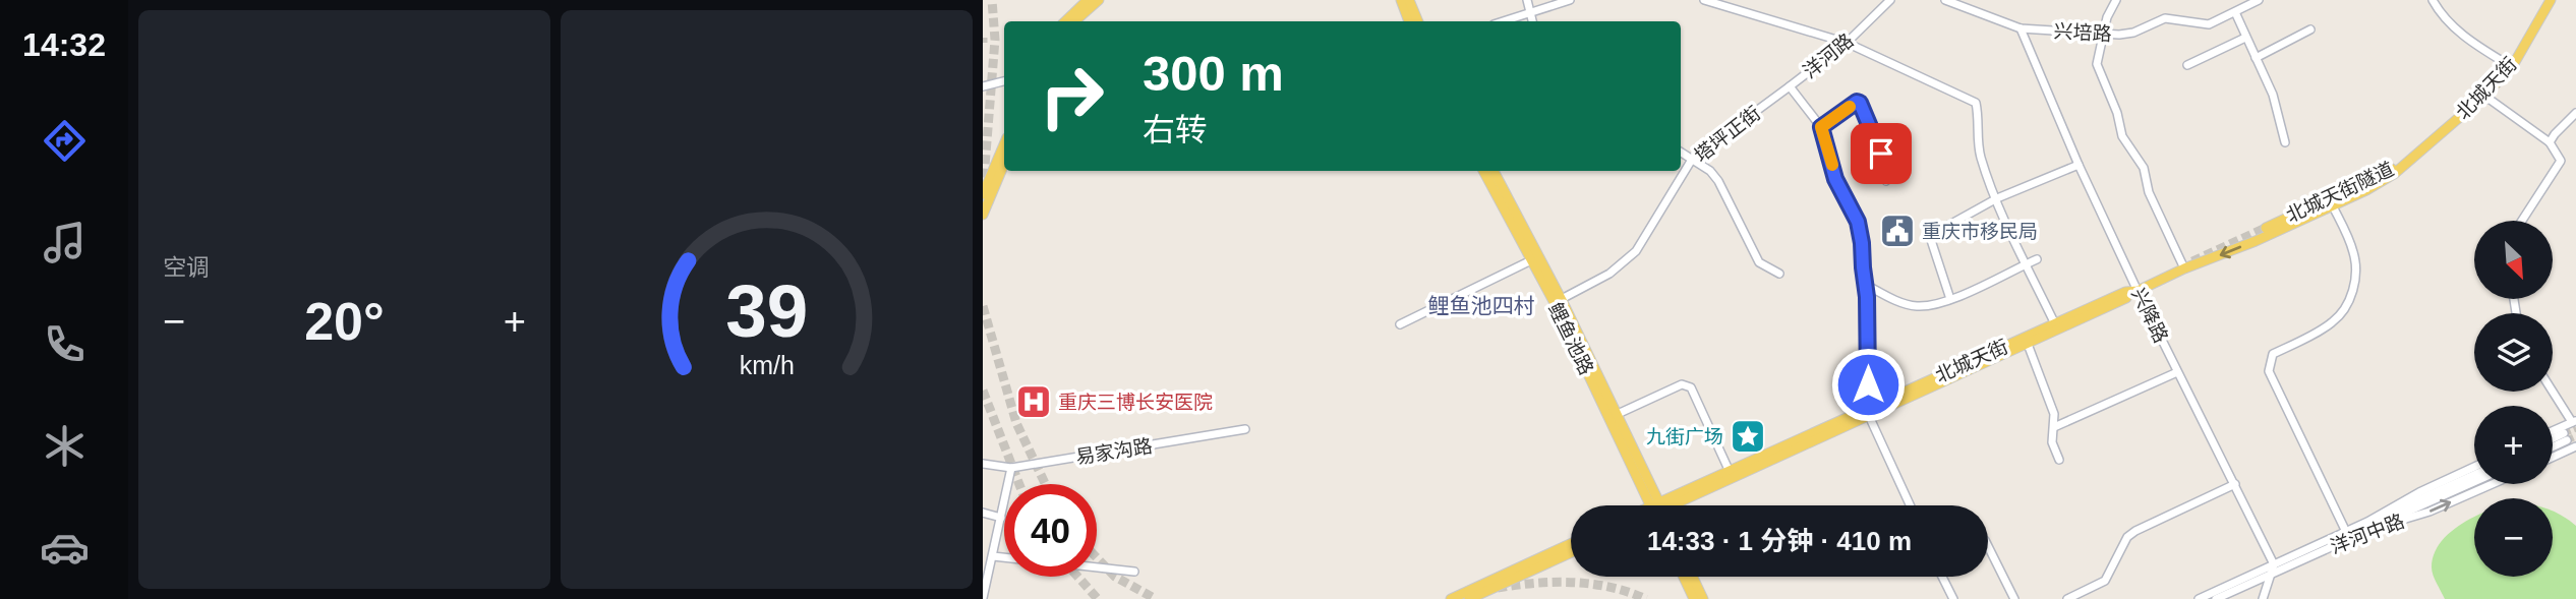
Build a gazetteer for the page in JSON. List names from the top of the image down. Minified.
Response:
{"streets":{"main road":["北城天街","北城天街隧道","鲤鱼池路"],"street":["兴培路","洋河路","塔坪正街","兴降路","易家沟路","洋河中路"]},"crossings":[["兴培路","兴降路"],["洋河路","北城天街"],["洋河路","塔坪正街"],["北城天街","北城天街隧道"],["北城天街","兴降路"],["塔坪正街","鲤鱼池路"],["兴降路","洋河中路"]],"districts":["鲤鱼池四村"],"places":{"public building":["重庆市移民局"],"hospital":["重庆三博长安医院"],"place":["九街广场"]},"north":"bottom right","page":{"tabs":"14:32","tile":"空调","turn":["300 m","右转"],"map_buttons":["+","−"],"heat":["−","20°","+"],"limit":"40","trip":"14:33 · 1 分钟 · 410 m","gauge":["39","km/h"]}}
